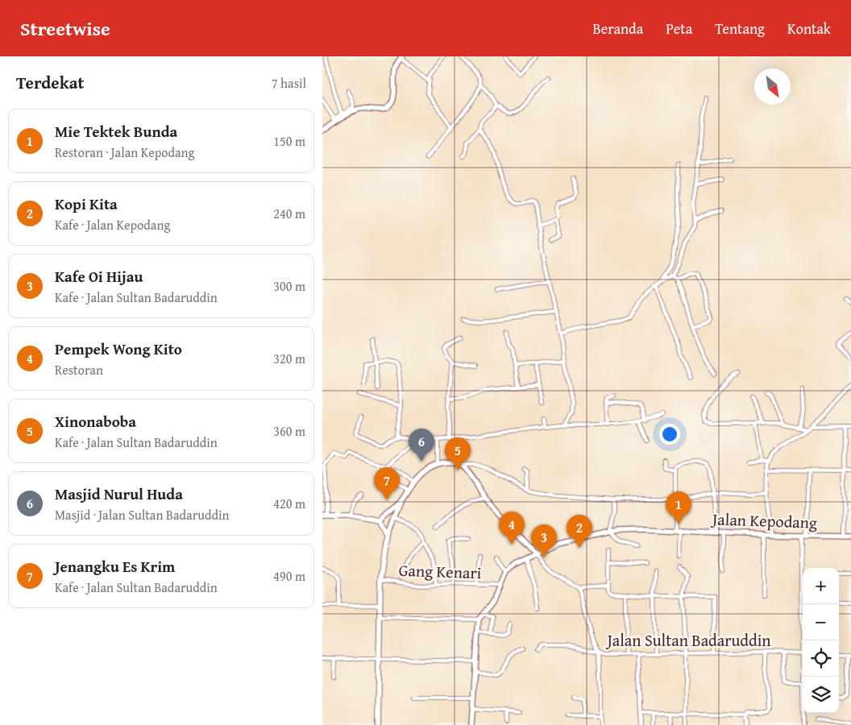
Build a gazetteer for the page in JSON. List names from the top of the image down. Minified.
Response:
{"streets":{"street":["Jalan Kepodang","Gang Kenari","Jalan Sultan Badaruddin"]},"north":"bottom right","page":{"header":"Streetwise","nav":["Beranda","Peta","Tentang","Kontak"],"heading":["Terdekat","7 hasil"],"list":[{"mark":"1","name":"Mie Tektek Bunda","note":"Restoran · Jalan Kepodang","value":"150 m"},{"mark":"2","name":"Kopi Kita","note":"Kafe · Jalan Kepodang","value":"240 m"},{"mark":"3","name":"Kafe Oi Hijau","note":"Kafe · Jalan Sultan Badaruddin","value":"300 m"},{"mark":"4","name":"Pempek Wong Kito","note":"Restoran","value":"320 m"},{"mark":"5","name":"Xinonaboba","note":"Kafe · Jalan Sultan Badaruddin","value":"360 m"},{"mark":"6","name":"Masjid Nurul Huda","note":"Masjid · Jalan Sultan Badaruddin","value":"420 m"},{"mark":"7","name":"Jenangku Es Krim","note":"Kafe · Jalan Sultan Badaruddin","value":"490 m"}],"pins":["6","5","7","1","4","2","3"],"map_buttons":["+","−"]}}
